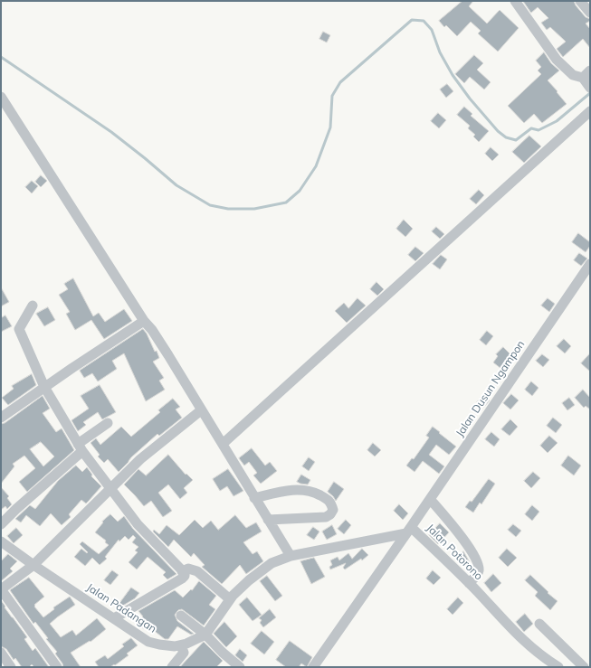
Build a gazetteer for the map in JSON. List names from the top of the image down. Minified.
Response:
{"streets":{"street":["Jalan Dusun Ngampon","Jalan Potorono","Jalan Padangan"]},"crossings":[["Jalan Dusun Ngampon","Jalan Potorono"],["Jalan Dusun Ngampon","Jalan Padangan"],["Jalan Potorono","Jalan Padangan"]]}
